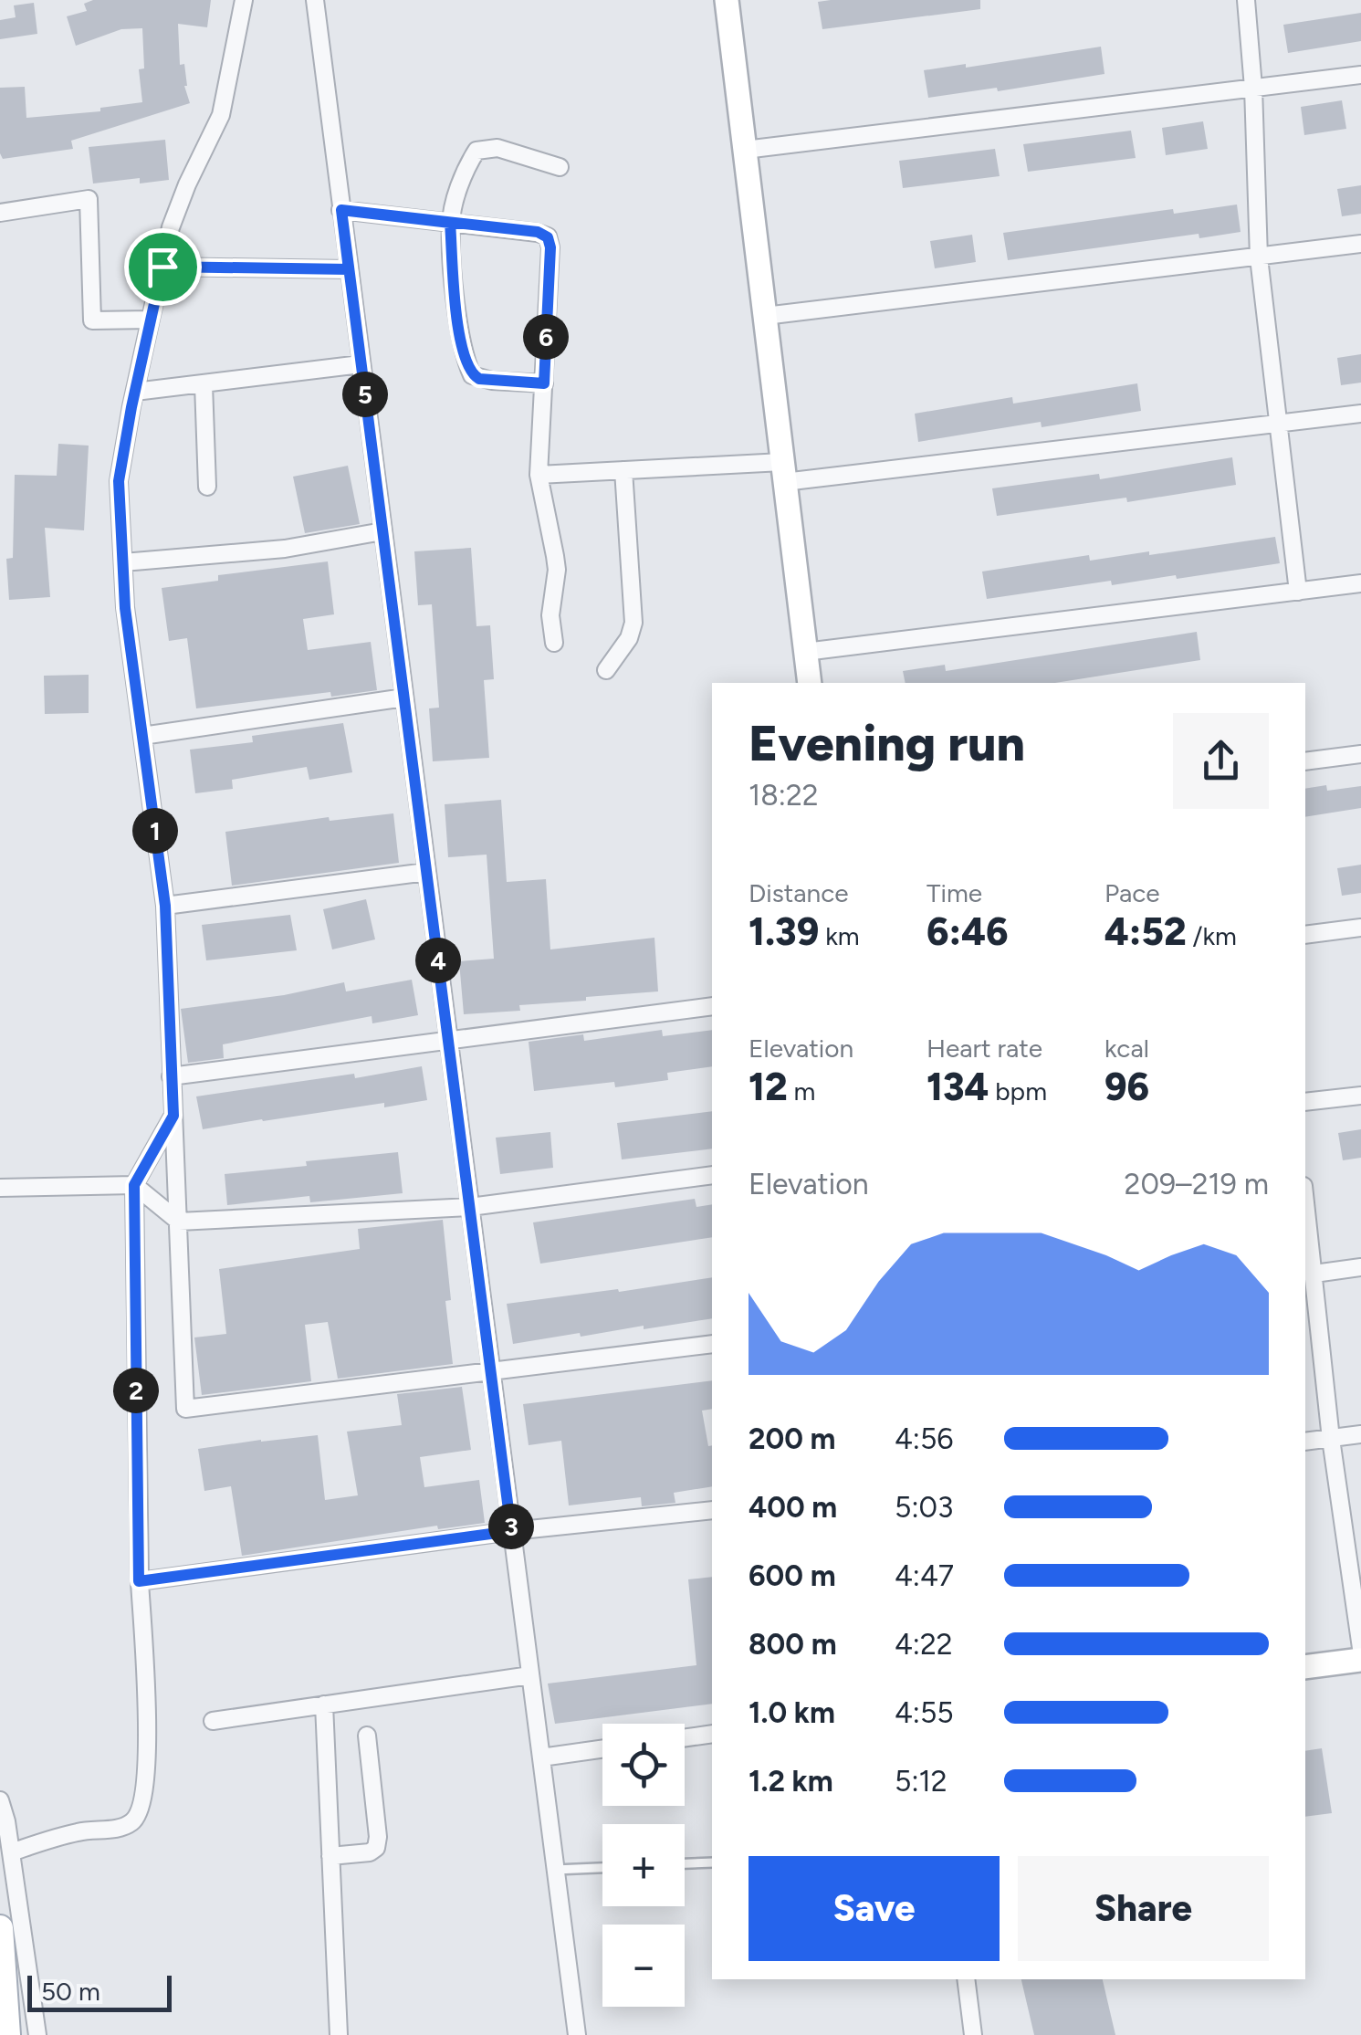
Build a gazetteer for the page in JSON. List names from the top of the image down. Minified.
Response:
{"scale_bar":"50 m","page":{"pins":["6","5","1","4","2","3"],"heading":["Evening run","18:22"],"stats":[["Distance","1.39 km"],["Time","6:46"],["Pace","4:52 /km"],["Elevation","12 m"],["Heart rate","134 bpm"],["kcal","96"]],"chart":["Elevation","209–219 m"],"list":[{"name":"200 m","note":"4:56"},{"name":"400 m","note":"5:03"},{"name":"600 m","note":"4:47"},{"name":"800 m","note":"4:22"},{"name":"1.0 km","note":"4:55"},{"name":"1.2 km","note":"5:12"}],"map_buttons":["+","−"],"buttons":["Save","Share"],"scale":"50 m"}}
